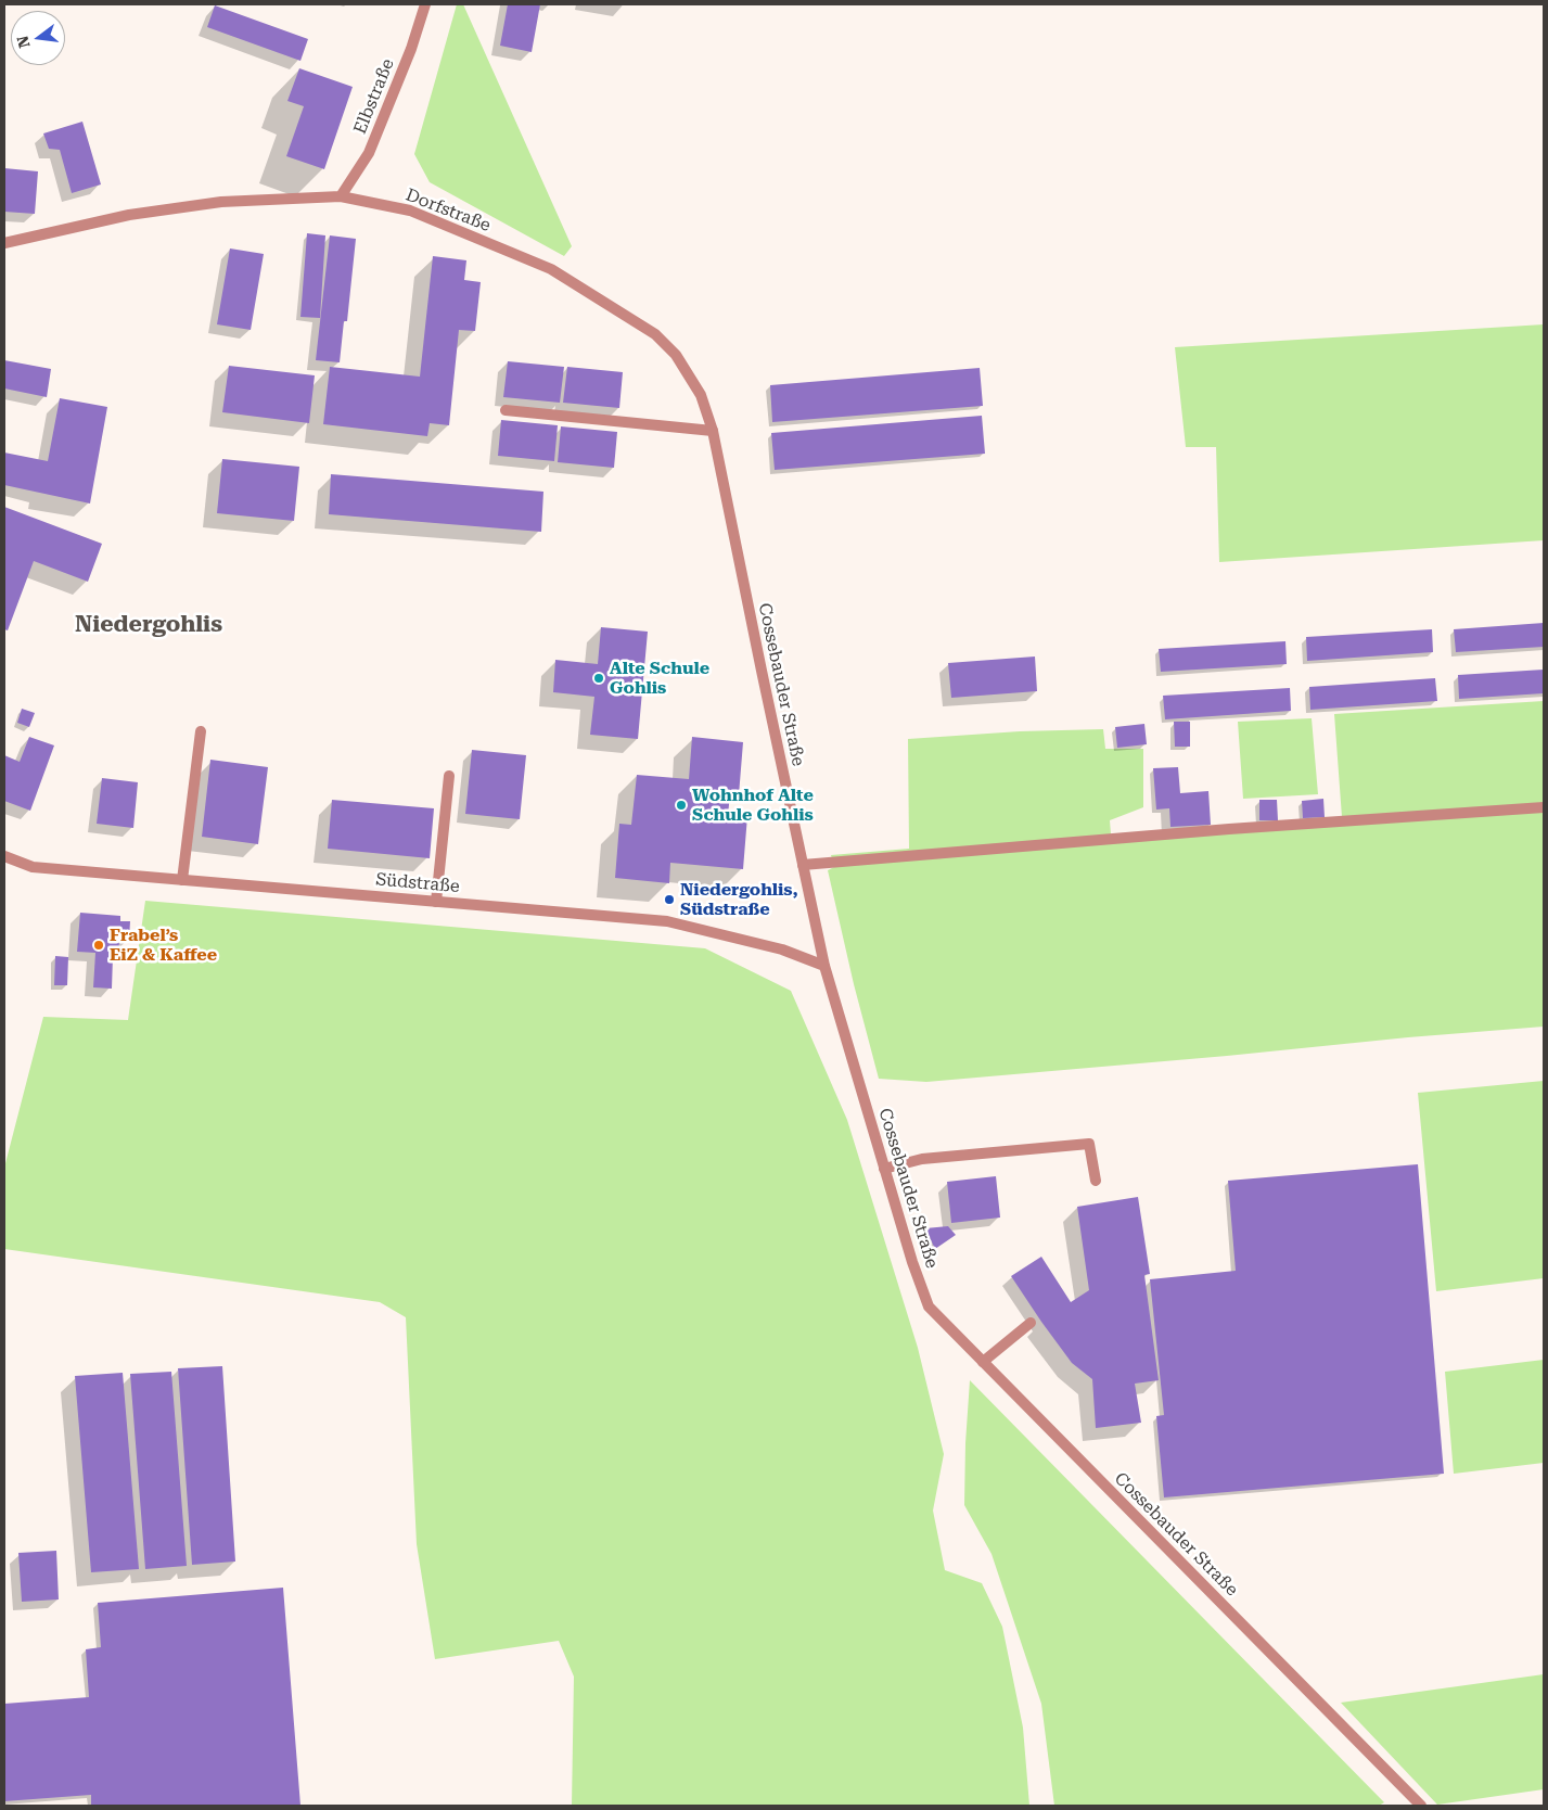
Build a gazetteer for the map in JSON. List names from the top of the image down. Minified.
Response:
{"streets":{"street":["Elbstraße","Dorfstraße","Cossebauder Straße","Südstraße"]},"crossings":[["Elbstraße","Dorfstraße"],["Dorfstraße","Cossebauder Straße"],["Cossebauder Straße","Südstraße"]],"districts":["Niedergohlis"],"places":["Alte Schule Gohlis","Wohnhof Alte Schule Gohlis","Niedergohlis, Südstraße","Frabel’s EiZ & Kaffee"],"north":"left"}
